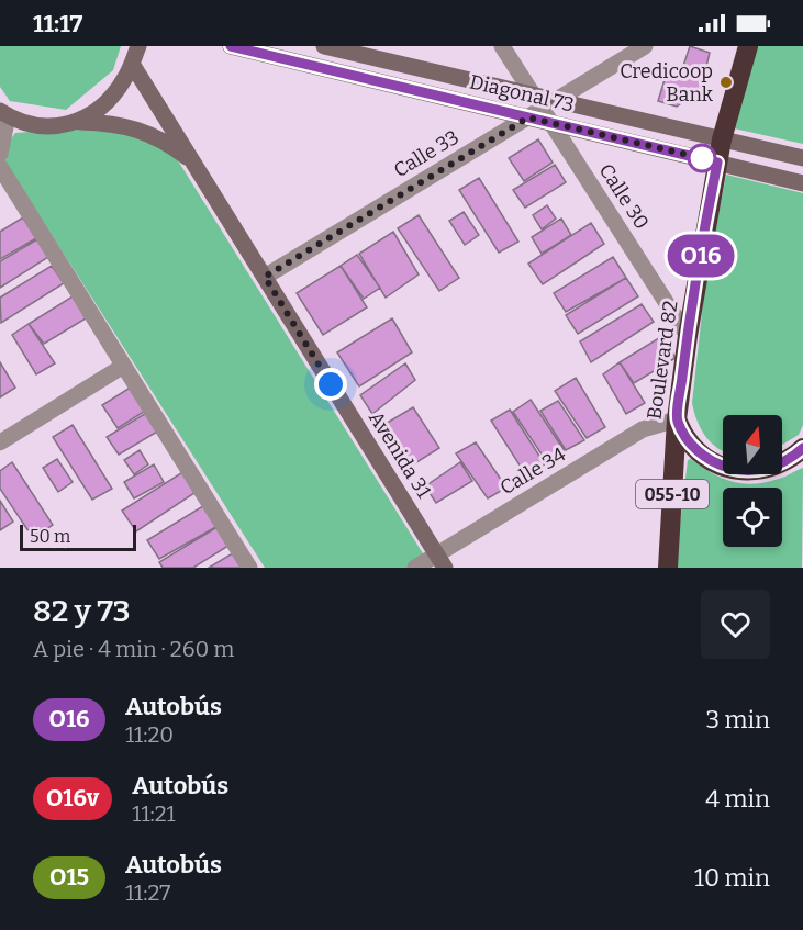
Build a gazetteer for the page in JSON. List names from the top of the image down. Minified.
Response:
{"streets":{"highway":["Boulevard 82","055-10"],"main road":["Diagonal 73","Avenida 31"],"street":["Calle 33","Calle 30","Calle 34"]},"crossings":[["Diagonal 73","Calle 33"],["Diagonal 73","Calle 30"],["Diagonal 73","Boulevard 82"],["Calle 33","Calle 30"],["Calle 33","Avenida 31"],["Calle 30","Boulevard 82"],["Boulevard 82","Calle 34"],["Avenida 31","Calle 34"]],"places":["Credicoop Bank"],"lines":["bus line O16"],"scale_bar":"50 m","north":"top","page":{"status":"11:17","on_map":"O16","scale":"50 m","heading":["82 y 73","A pie · 4 min · 260 m"],"list":[{"mark":"O16","name":"Autobús","note":"11:20","value":"3 min"},{"mark":"O16v","name":"Autobús","note":"11:21","value":"4 min"},{"mark":"O15","name":"Autobús","note":"11:27","value":"10 min"}]}}
